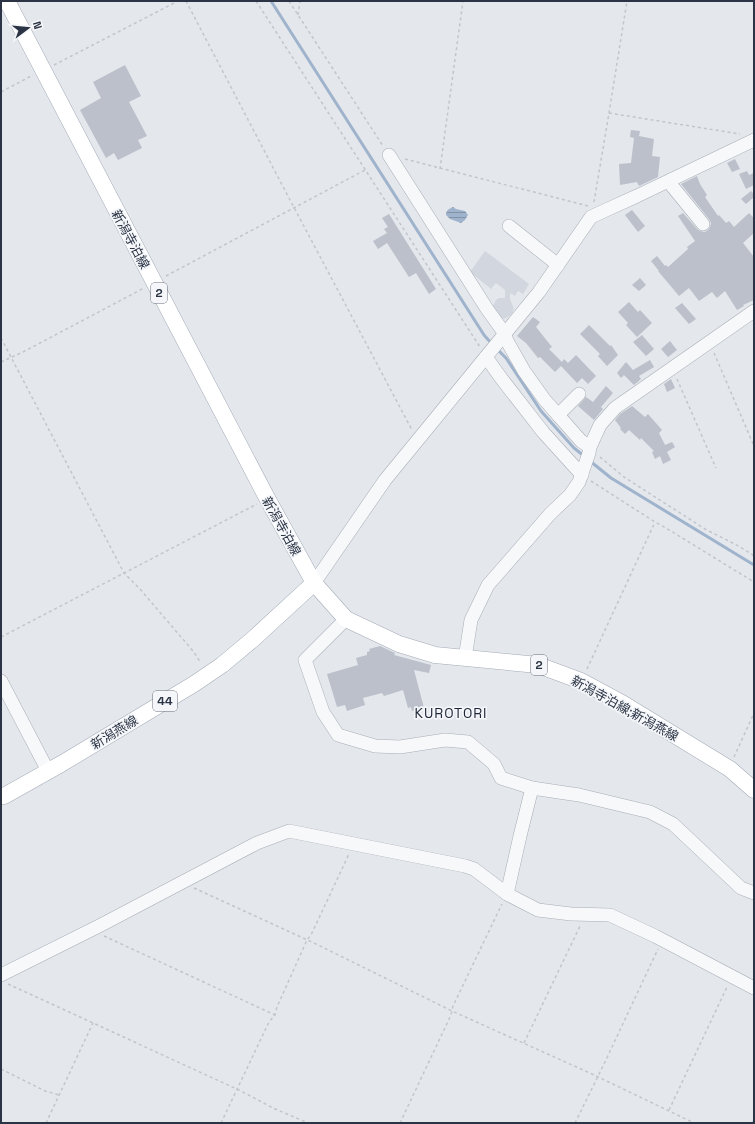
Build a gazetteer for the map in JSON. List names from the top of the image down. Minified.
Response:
{"streets":{"main road":["新潟寺泊線","2","44","新潟寺泊線;新潟燕線","新潟燕線"]},"crossings":[["新潟寺泊線","新潟寺泊線;新潟燕線"],["新潟寺泊線","新潟燕線"],["新潟寺泊線;新潟燕線","新潟燕線"]],"districts":["KUROTORI"],"north":"right"}
